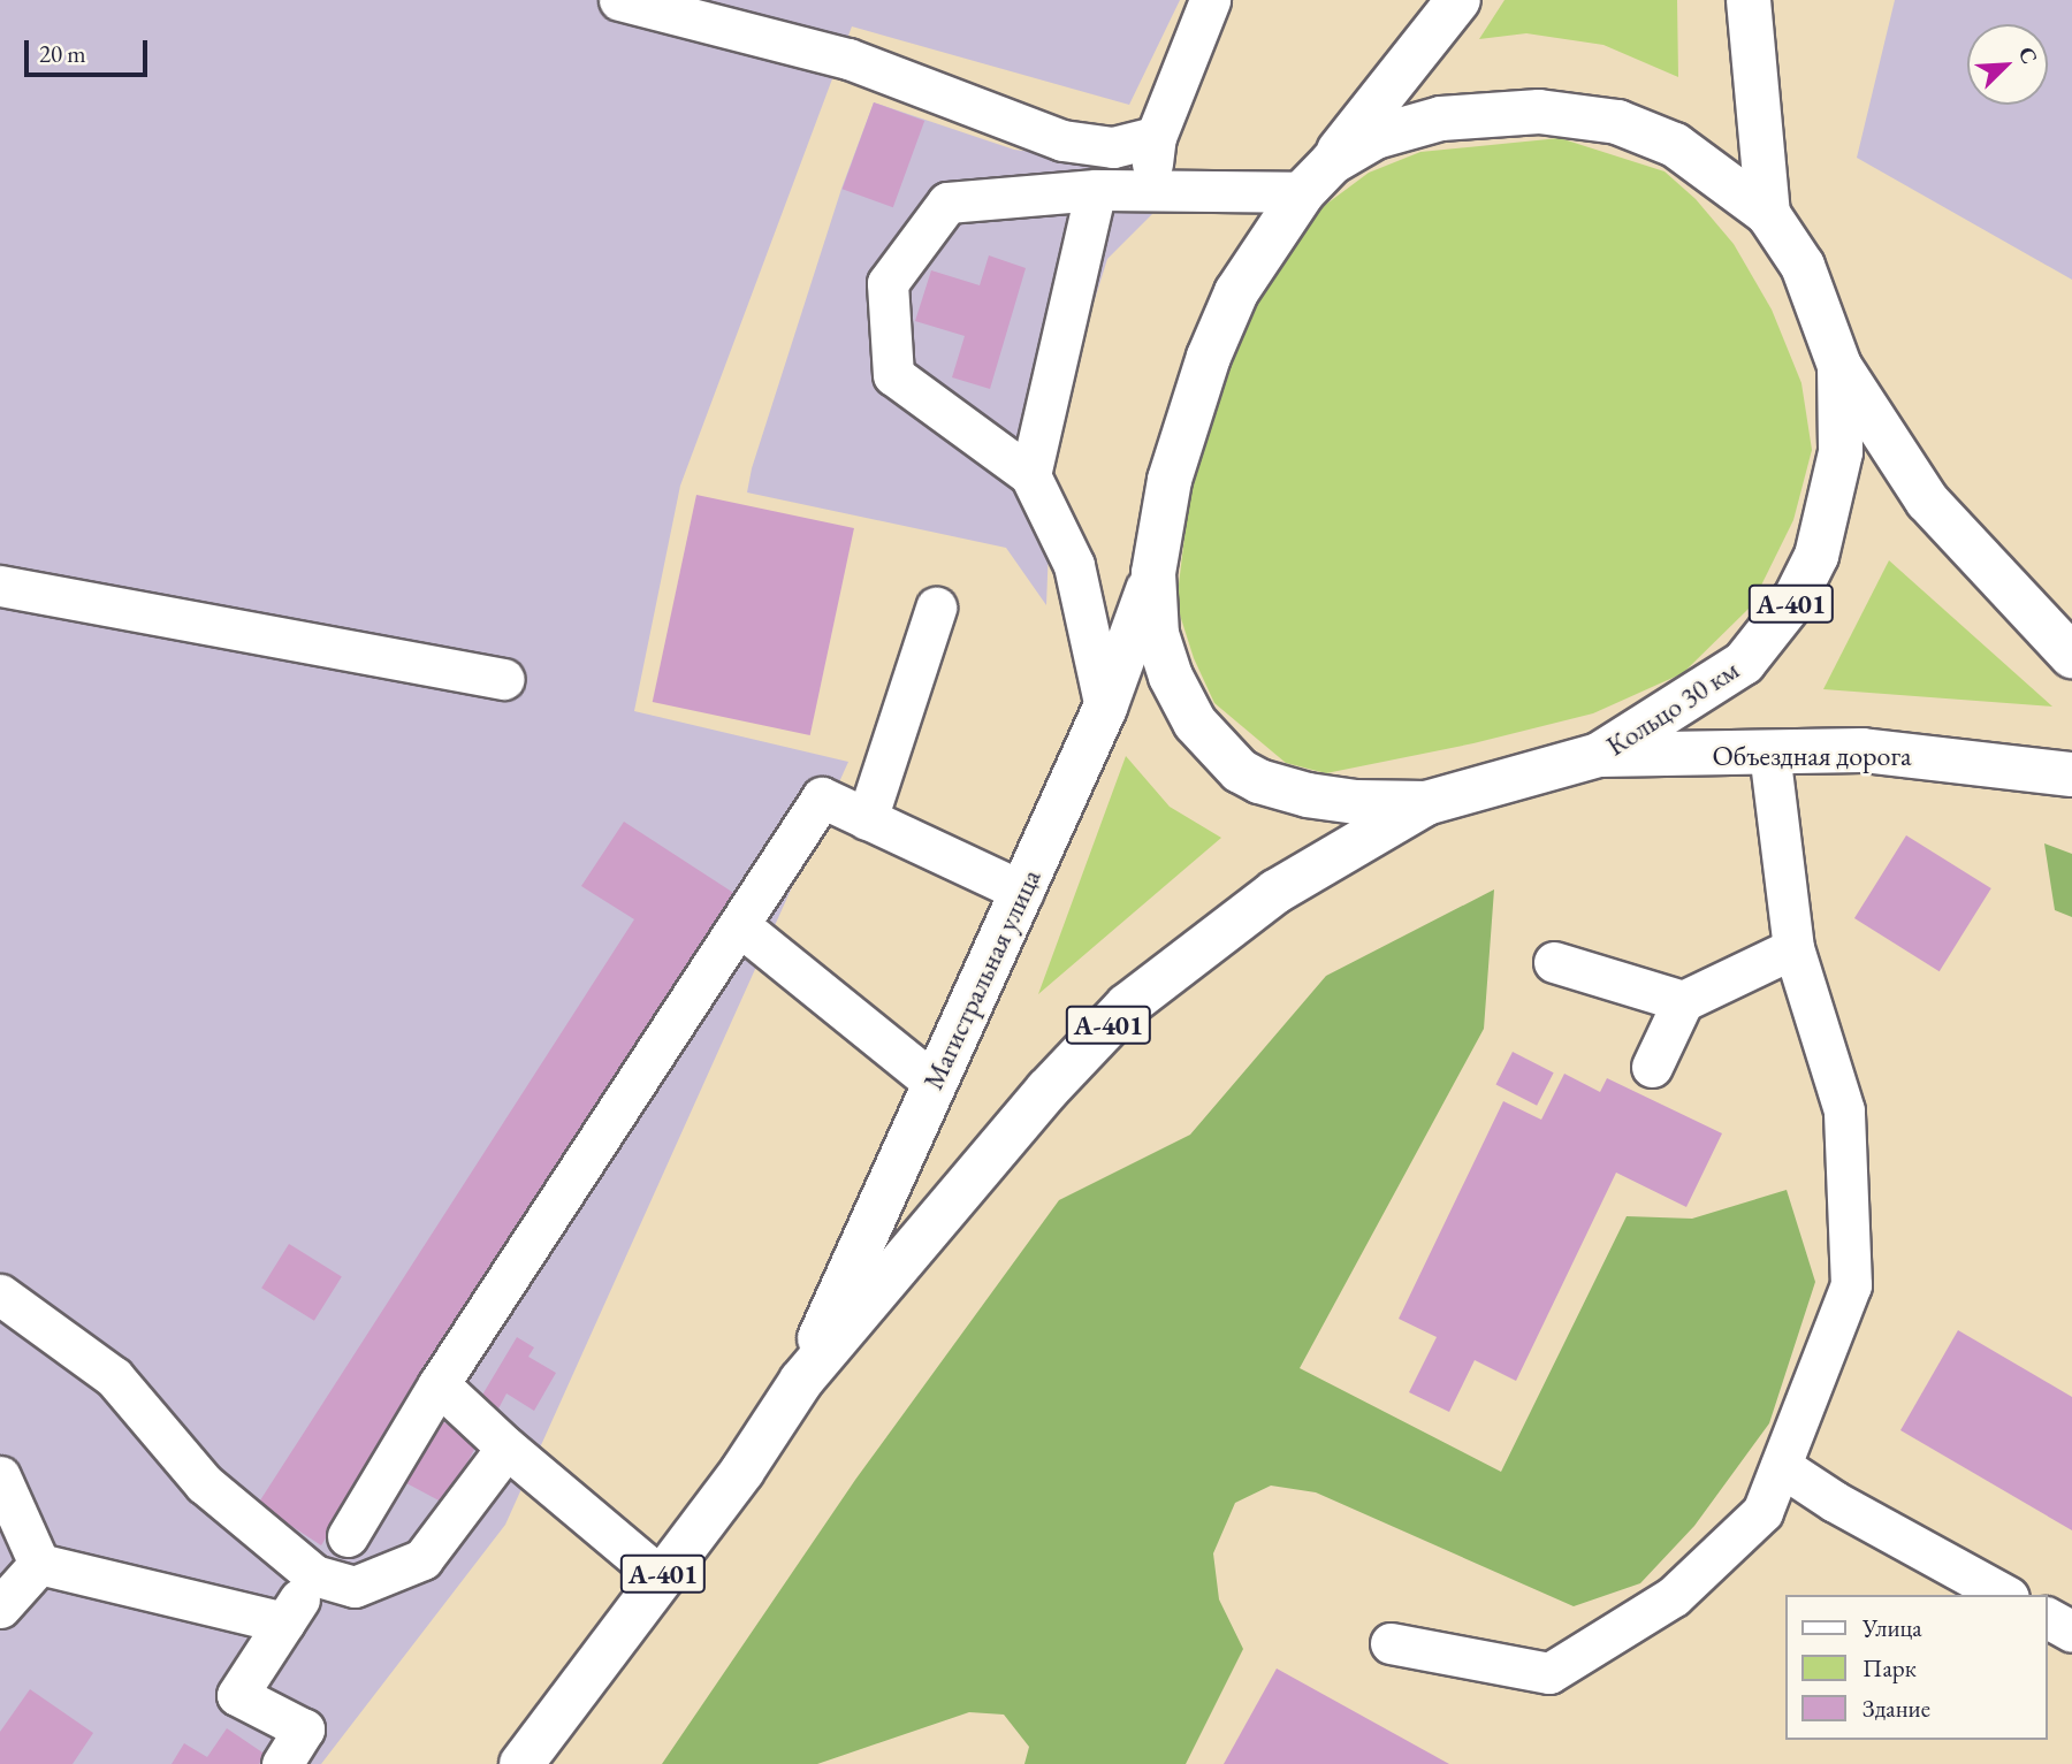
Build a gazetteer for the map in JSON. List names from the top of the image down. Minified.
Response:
{"streets":{"main road":["А-401","Кольцо 30 км","Объездная дорога","Магистральная улица"]},"crossings":[["А-401","Кольцо 30 км"],["Кольцо 30 км","Объездная дорога"],["Кольцо 30 км","Магистральная улица"]],"legend":["Улица","Парк","Здание"],"scale_bar":"20 m","north":"top right"}
